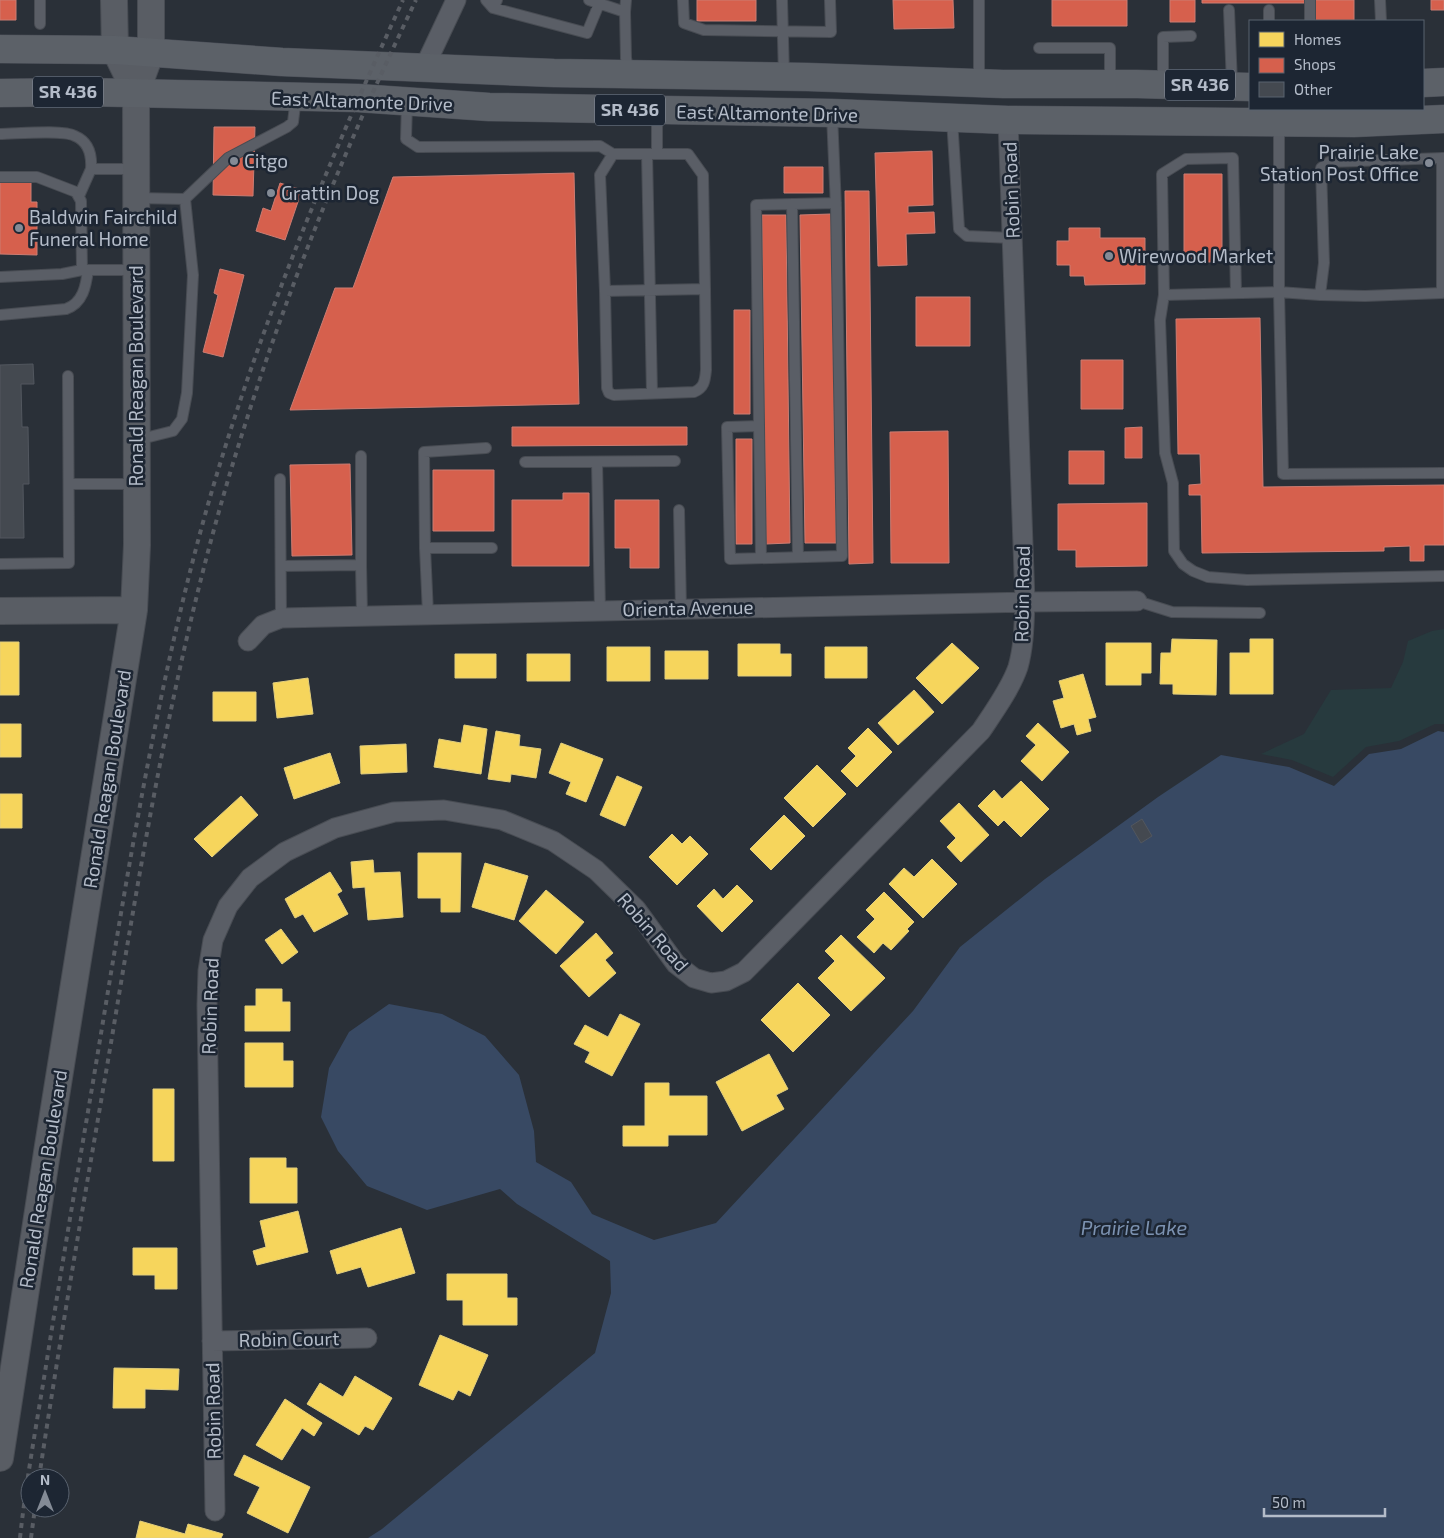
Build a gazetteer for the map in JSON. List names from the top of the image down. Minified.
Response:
{"streets":{"main road":["SR 436","East Altamonte Drive"],"street":["Robin Road","Ronald Reagan Boulevard","Orienta Avenue","Robin Court"]},"crossings":[["East Altamonte Drive","Robin Road"],["East Altamonte Drive","Ronald Reagan Boulevard"],["Robin Road","Orienta Avenue"],["Robin Road","Robin Court"]],"water":["Prairie Lake"],"places":["Citgo","Prairie Lake Station Post Office","Grattin Dog","Baldwin Fairchild Funeral Home","Wirewood Market"],"legend":["Homes","Shops","Other"],"scale_bar":"50 m","north":"top"}
